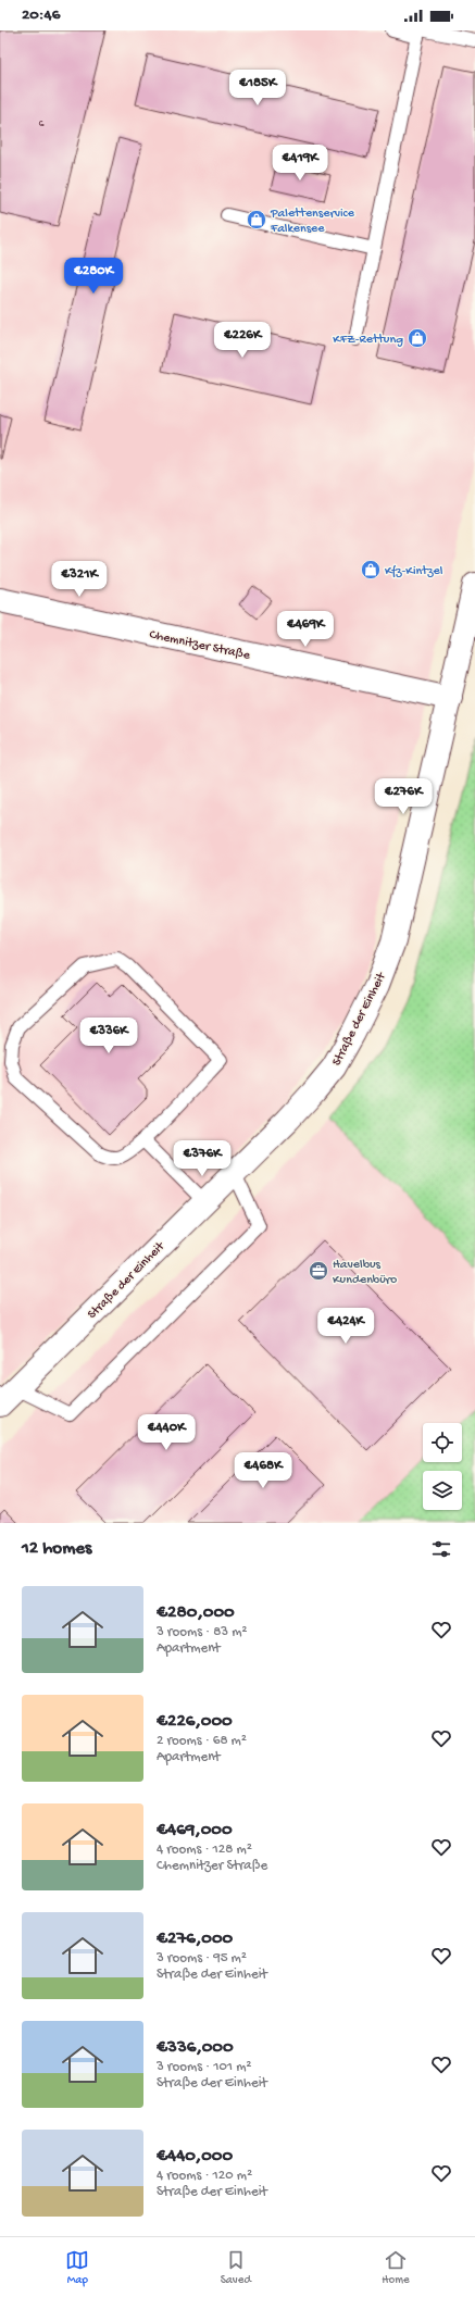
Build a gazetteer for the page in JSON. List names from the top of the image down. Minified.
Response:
{"streets":{"street":["Chemnitzer Straße","Straße der Einheit"]},"crossings":[["Chemnitzer Straße","Straße der Einheit"]],"places":{"shop":["Palettenservice Falkensee","KFZ-Rettung","Kfz-Kintzel"],"office":["Havelbus Kundenbüro"]},"house_numbers":["6"],"page":{"status":"20:46","price":["€185K","€419K","€280K","€226K","€321K","€469K","€276K","€336K","€376K","€424K","€440K","€468K"],"heading":"12 homes","list":[{"name":"€280,000","note":"3 rooms · 83 m² · Apartment"},{"name":"€226,000","note":"2 rooms · 68 m² · Apartment"},{"name":"€469,000","note":"4 rooms · 128 m² · Chemnitzer Straße"},{"name":"€276,000","note":"3 rooms · 95 m² · Straße der Einheit"},{"name":"€336,000","note":"3 rooms · 101 m² · Straße der Einheit"},{"name":"€440,000","note":"4 rooms · 120 m² · Straße der Einheit"}],"tabs":["Map","Saved","Home"]}}
